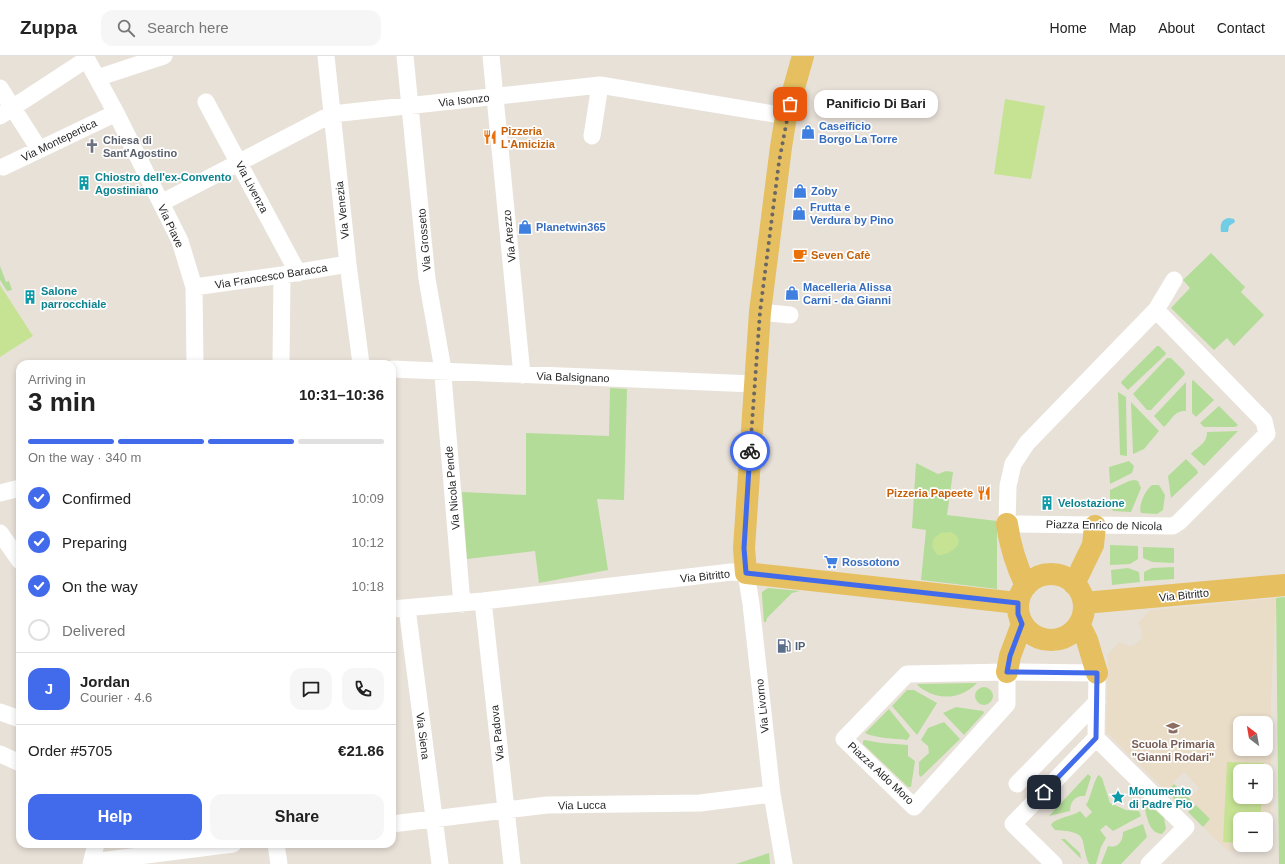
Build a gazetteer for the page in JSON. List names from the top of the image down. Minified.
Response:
{"streets":{"main road":["Via Bitritto"],"street":["Via Isonzo","Via Montepertica","Via Livenza","Via Venezia","Via Piave","Via Arezzo","Via Grosseto","Via Francesco Baracca","Via Balsignano","Via Nicola Pende","Piazza Enrico de Nicola","Via Livorno","Via Padova","Via Siena","Piazza Aldo Moro","Via Lucca"]},"crossings":[["Via Isonzo","Via Livenza"],["Via Isonzo","Via Venezia"],["Via Isonzo","Via Piave"],["Via Isonzo","Via Arezzo"],["Via Isonzo","Via Grosseto"],["Via Montepertica","Via Piave"],["Via Livenza","Via Francesco Baracca"],["Via Venezia","Via Francesco Baracca"],["Via Piave","Via Francesco Baracca"],["Via Arezzo","Via Balsignano"],["Via Grosseto","Via Balsignano"],["Via Grosseto","Via Nicola Pende"],["Via Balsignano","Via Nicola Pende"],["Via Nicola Pende","Via Bitritto"],["Via Bitritto","Via Livorno"],["Via Bitritto","Via Padova"],["Via Bitritto","Via Siena"],["Via Livorno","Via Lucca"],["Via Padova","Via Lucca"],["Via Siena","Via Lucca"]],"places":{"other":["Panificio Di Bari"],"shop":["Caseificio Borgo La Torre","Zoby","Frutta e Verdura by Pino","Planetwin365","Macelleria Alissa Carni - da Gianni"],"restaurant":["Pizzeria L'Amicizia","Pizzeria Papeete"],"church":["Chiesa di Sant'Agostino"],"building":["Chiostro dell'ex-Convento Agostiniano","Salone parrocchiale","Velostazione"],"cafe":["Seven Cafè"],"supermarket":["Rossotono"],"fuel station":["IP"],"school or university":["Scuola Primaria \"Gianni Rodari\""],"place":["Monumento di Padre Pio"]},"north":"top left","page":{"header":"Zuppa","search":"Search here","nav":["Home","Map","About","Contact"],"bubble":"Panificio Di Bari","heading":["3 min","Arriving in","10:31–10:36"],"panel":["Jordan","Courier · 4.6","Order #5705","€21.86"],"bar":"On the way · 340 m","list":[["Confirmed","10:09"],["Preparing","10:12"],["On the way","10:18"],"Delivered"],"round":"J","map_buttons":["+","−"],"buttons":["Help","Share"]}}
